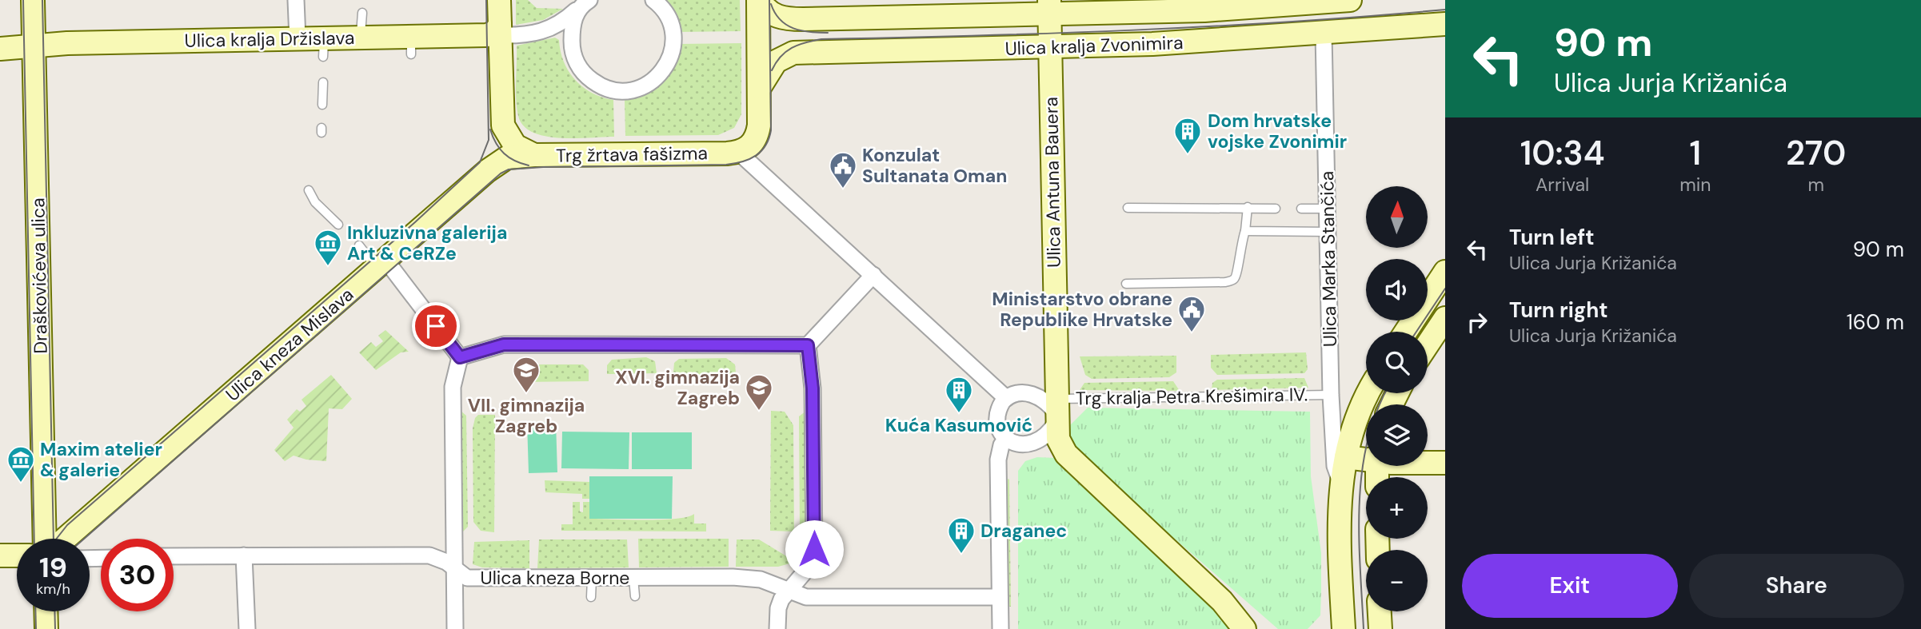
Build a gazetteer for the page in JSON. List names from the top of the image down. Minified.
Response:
{"streets":{"main road":["Ulica kralja Držislava","Ulica kralja Zvonimira","Trg žrtava fašizma","Ulica Antuna Bauera","Draškovićeva ulica","Ulica kneza Mislava","Trg kralja Petra Krešimira IV."],"street":["Ulica Marka Stančića","Ulica kneza Borne"]},"crossings":[["Ulica kralja Držislava","Trg žrtava fašizma"],["Ulica kralja Držislava","Draškovićeva ulica"],["Ulica kralja Zvonimira","Ulica Antuna Bauera"],["Ulica kralja Zvonimira","Ulica Marka Stančića"],["Trg žrtava fašizma","Ulica kneza Mislava"],["Ulica Antuna Bauera","Trg kralja Petra Krešimira IV."],["Ulica Marka Stančića","Trg kralja Petra Krešimira IV."]],"places":{"building":["Dom hrvatske vojske Zvonimir","Kuća Kasumović","Draganec"],"public building":["Konzulat Sultanata Oman","Ministarstvo obrane Republike Hrvatske"],"museum":["Inkluzivna galerija Art & CeRZe","Maxim atelier & galerie"],"school or university":["VII. gimnazija Zagreb","XVI. gimnazija Zagreb"]},"north":"top","page":{"turn":["90 m","Ulica Jurja Križanića"],"eta":["10:34","Arrival","1","min","270","m"],"map_buttons":["+","−"],"list":[{"name":"Turn left","note":"Ulica Jurja Križanića","value":"90 m"},{"name":"Turn right","note":"Ulica Jurja Križanića","value":"160 m"}],"speed":"19 km/h","limit":"30","buttons":["Exit","Share"]}}
